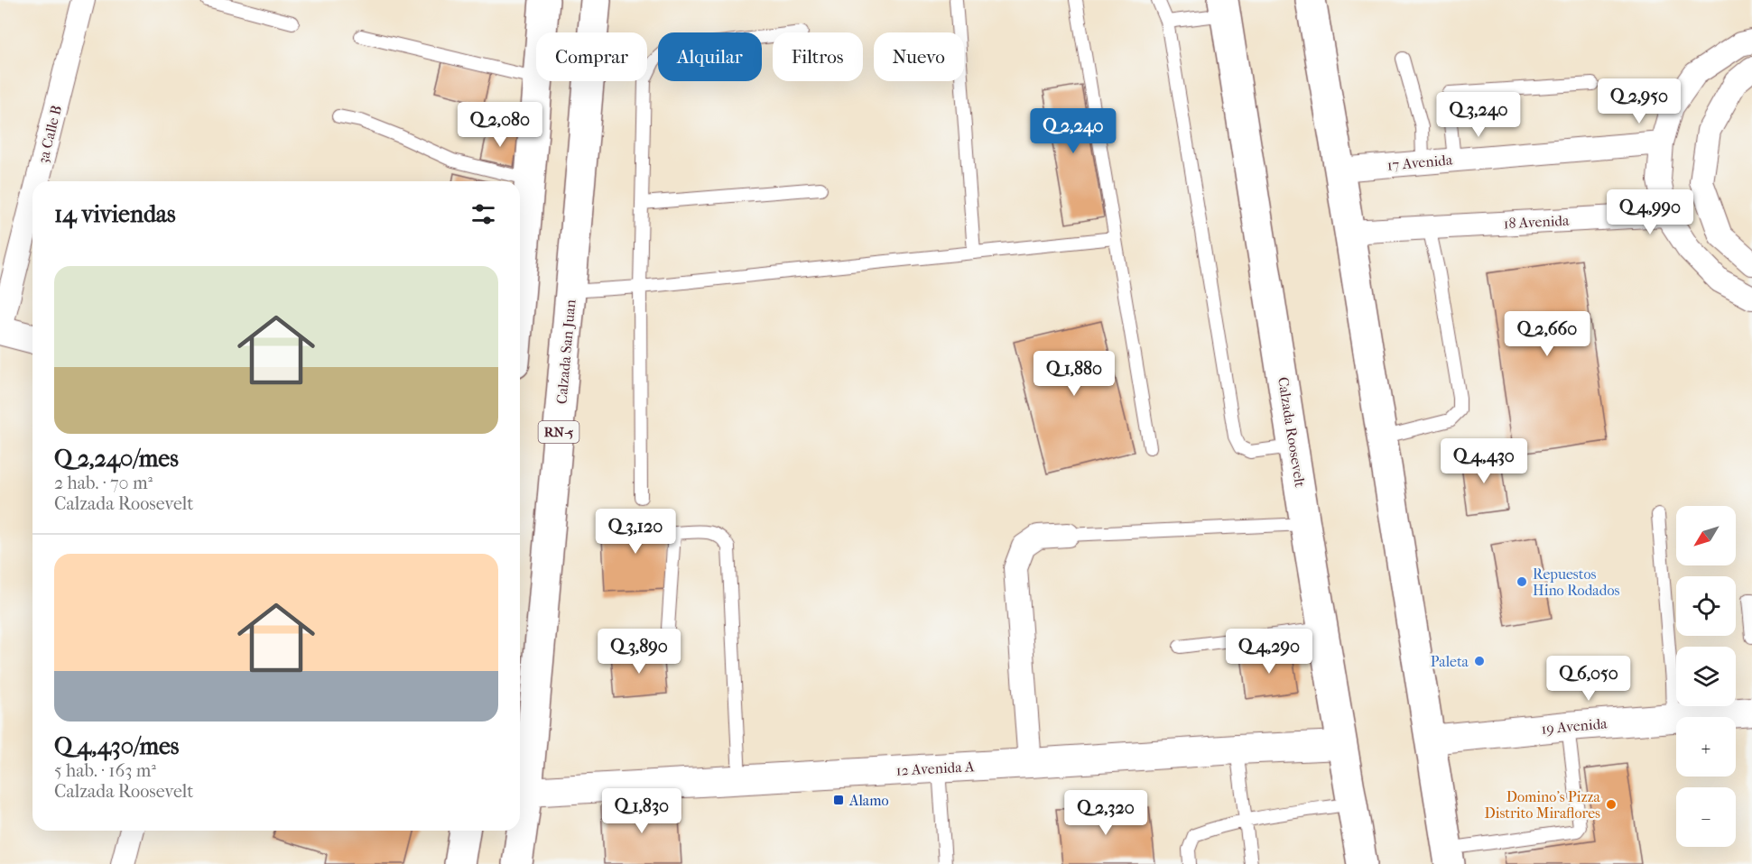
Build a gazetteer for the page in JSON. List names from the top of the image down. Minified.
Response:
{"streets":{"main road":["Calzada San Juan","RN-5","Calzada Roosevelt"],"street":["3a Calle B","17 Avenida","18 Avenida","19 Avenida","12 Avenida A"]},"crossings":[["Calzada San Juan","12 Avenida A"],["Calzada Roosevelt","12 Avenida A"]],"places":{"other":["Repuestos Hino Rodados","Paleta","Domino's Pizza Distrito Miraflores"],"transit":["Alamo"]},"north":"bottom left","page":{"chip":["Comprar","Alquilar","Filtros","Nuevo"],"price":["Q 2,950","Q 3,240","Q 2,080","Q 2,240","Q 4,990","Q 2,660","Q 1,880","Q 4,430","Q 3,120","Q 3,890","Q 4,290","Q 6,050","Q 1,830","Q 2,320"],"heading":"14 viviendas","list":[{"name":"Q 2,240/mes","note":"2 hab. · 70 m² · Calzada Roosevelt"},{"name":"Q 4,430/mes","note":"5 hab. · 163 m² · Calzada Roosevelt"}],"map_buttons":["+","−"]}}
